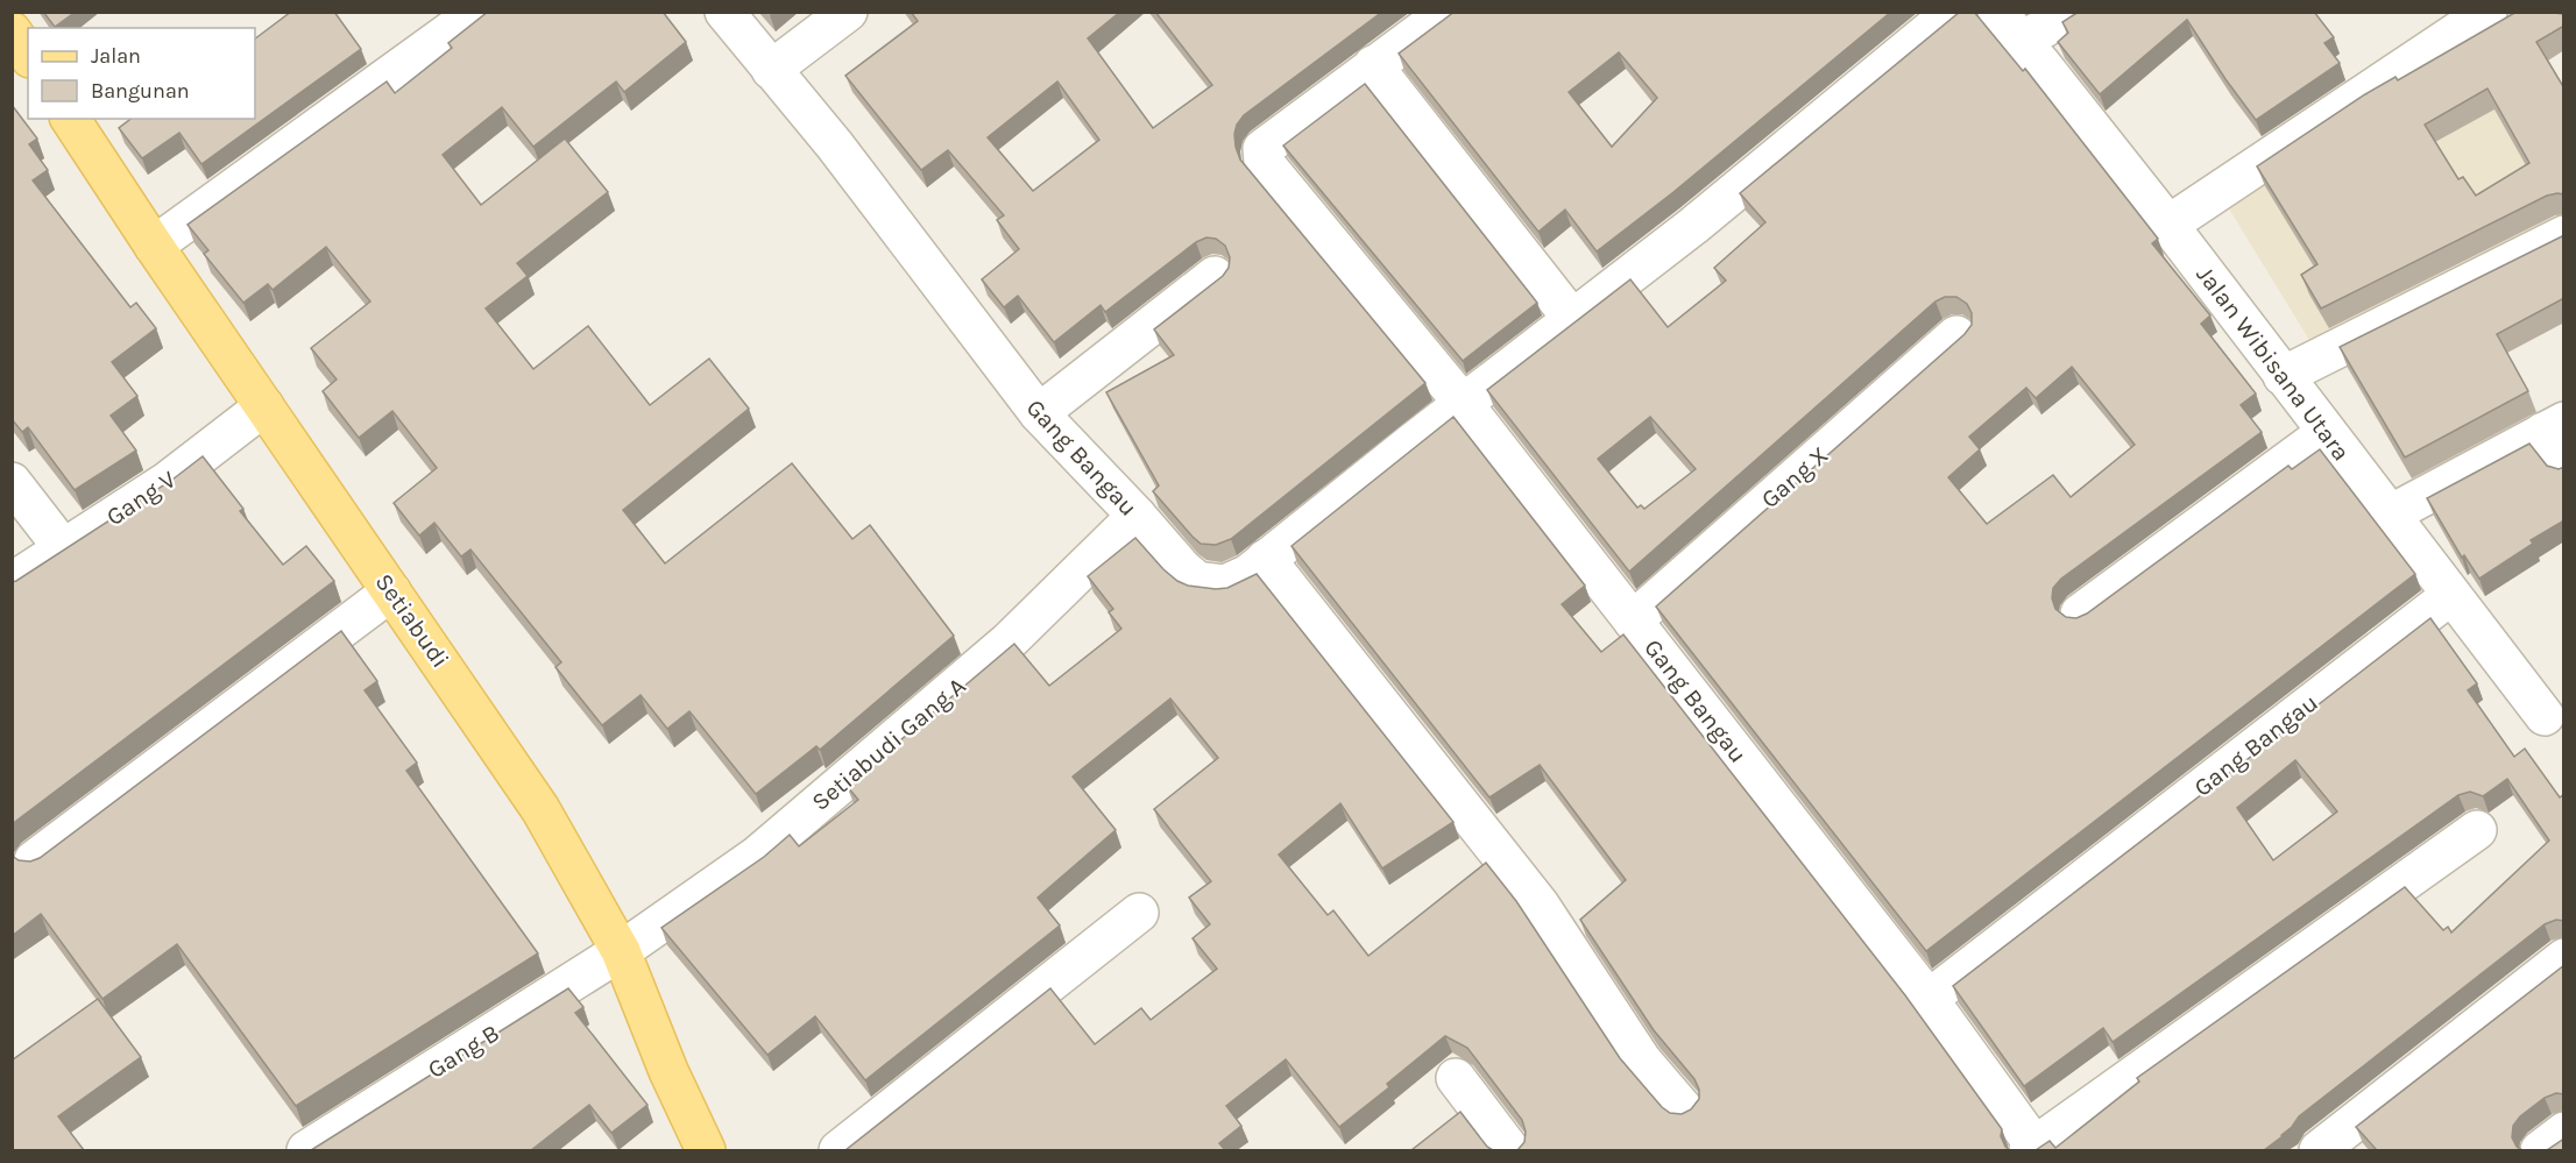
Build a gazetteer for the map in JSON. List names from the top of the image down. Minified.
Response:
{"streets":{"main road":["Setiabudi"],"street":["Jalan Wibisana Utara","Gang Bangau","Gang X","Gang V","Setiabudi Gang A","Gang B"]},"crossings":[["Jalan Wibisana Utara","Gang Bangau"],["Gang Bangau","Gang X"],["Gang Bangau","Setiabudi Gang A"],["Gang V","Setiabudi"],["Setiabudi","Setiabudi Gang A"],["Setiabudi","Gang B"],["Setiabudi Gang A","Gang B"]],"legend":["Jalan","Bangunan"]}
